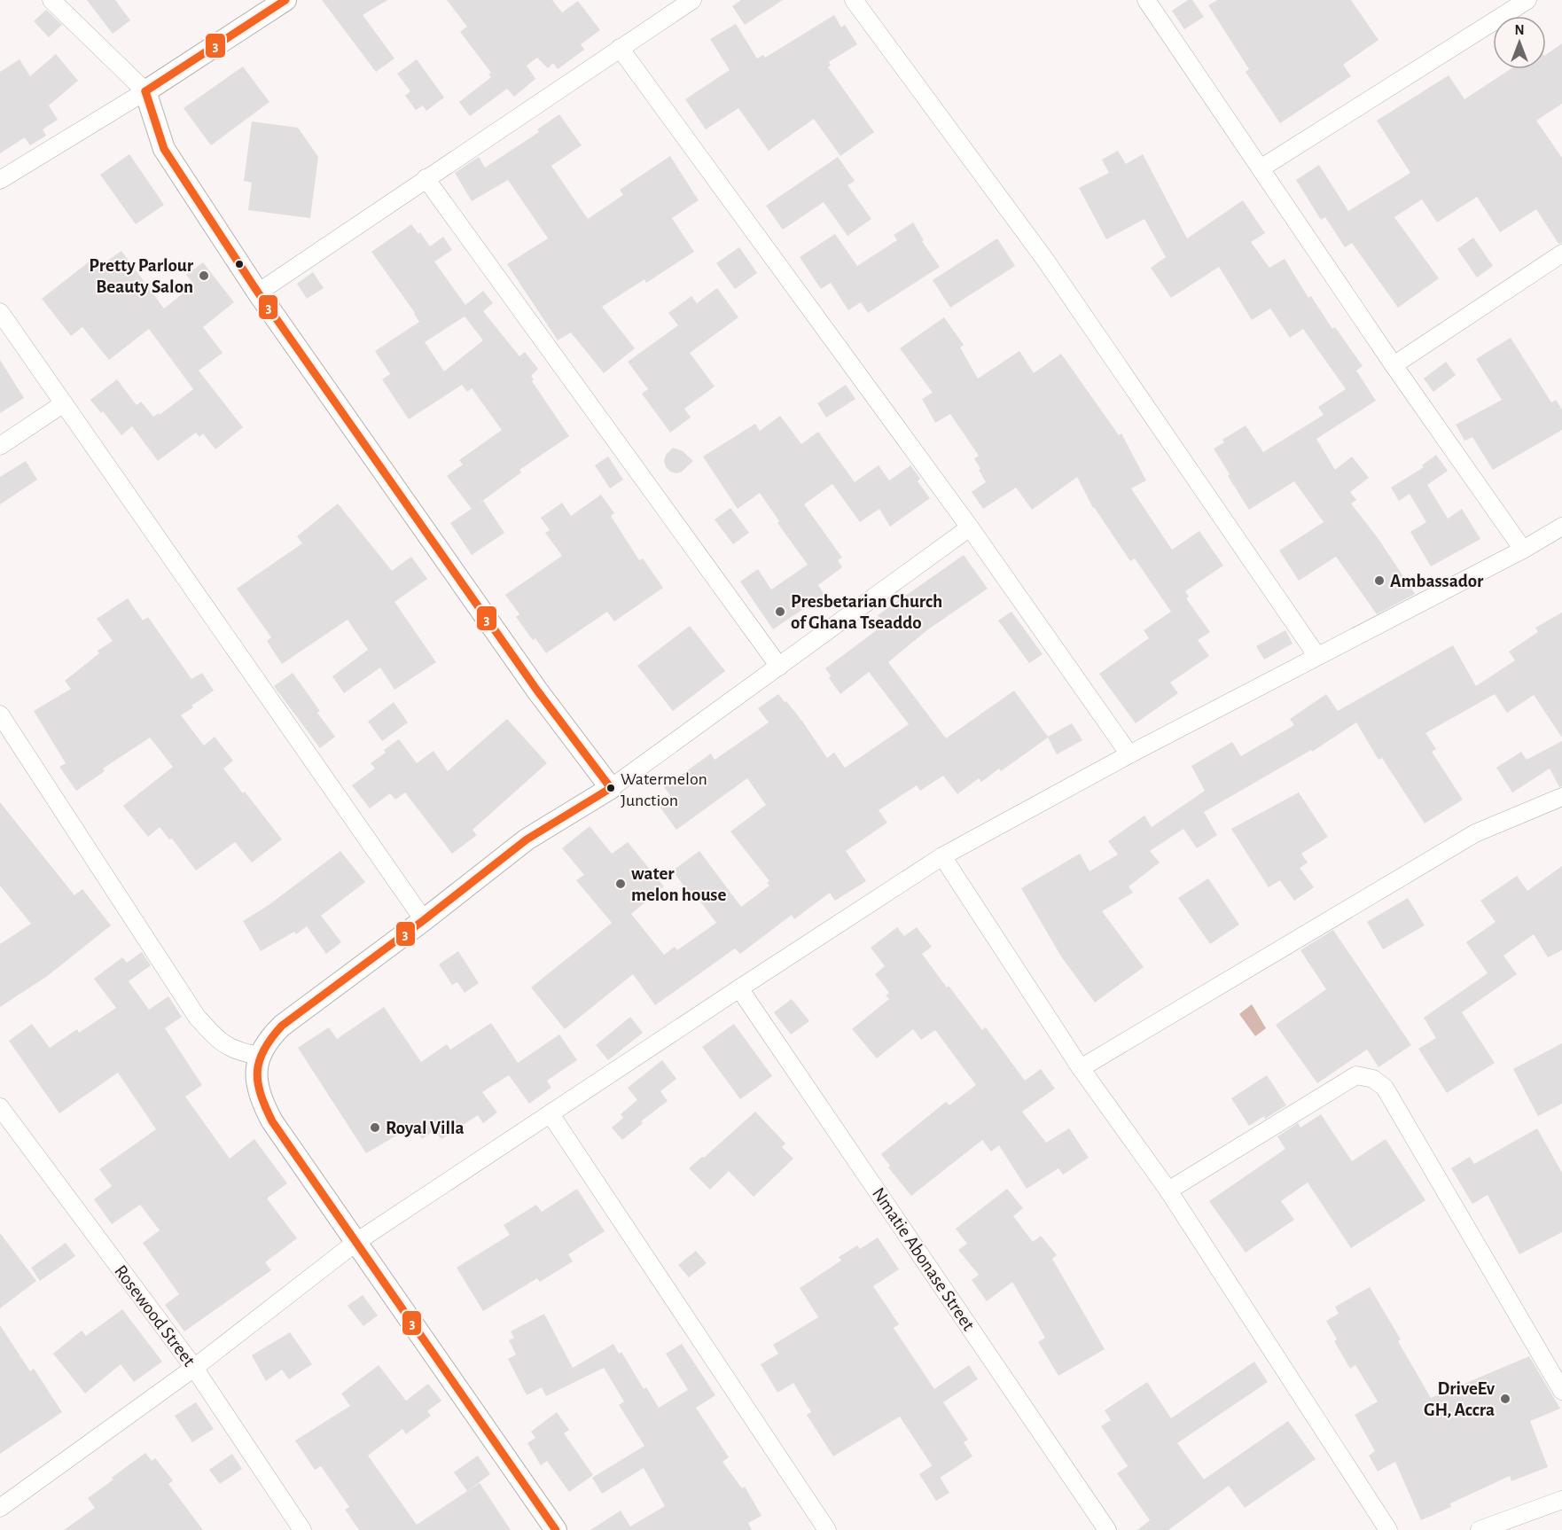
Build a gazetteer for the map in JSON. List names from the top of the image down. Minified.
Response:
{"streets":{"street":["Nmatie Abonase Street","Rosewood Street"]},"places":["Pretty Parlour Beauty Salon","Ambassador","Presbetarian Church of Ghana Tseaddo","Watermelon Junction","water melon house","Royal Villa","DriveEv GH, Accra"],"lines":["transit line 3"],"north":"top"}
